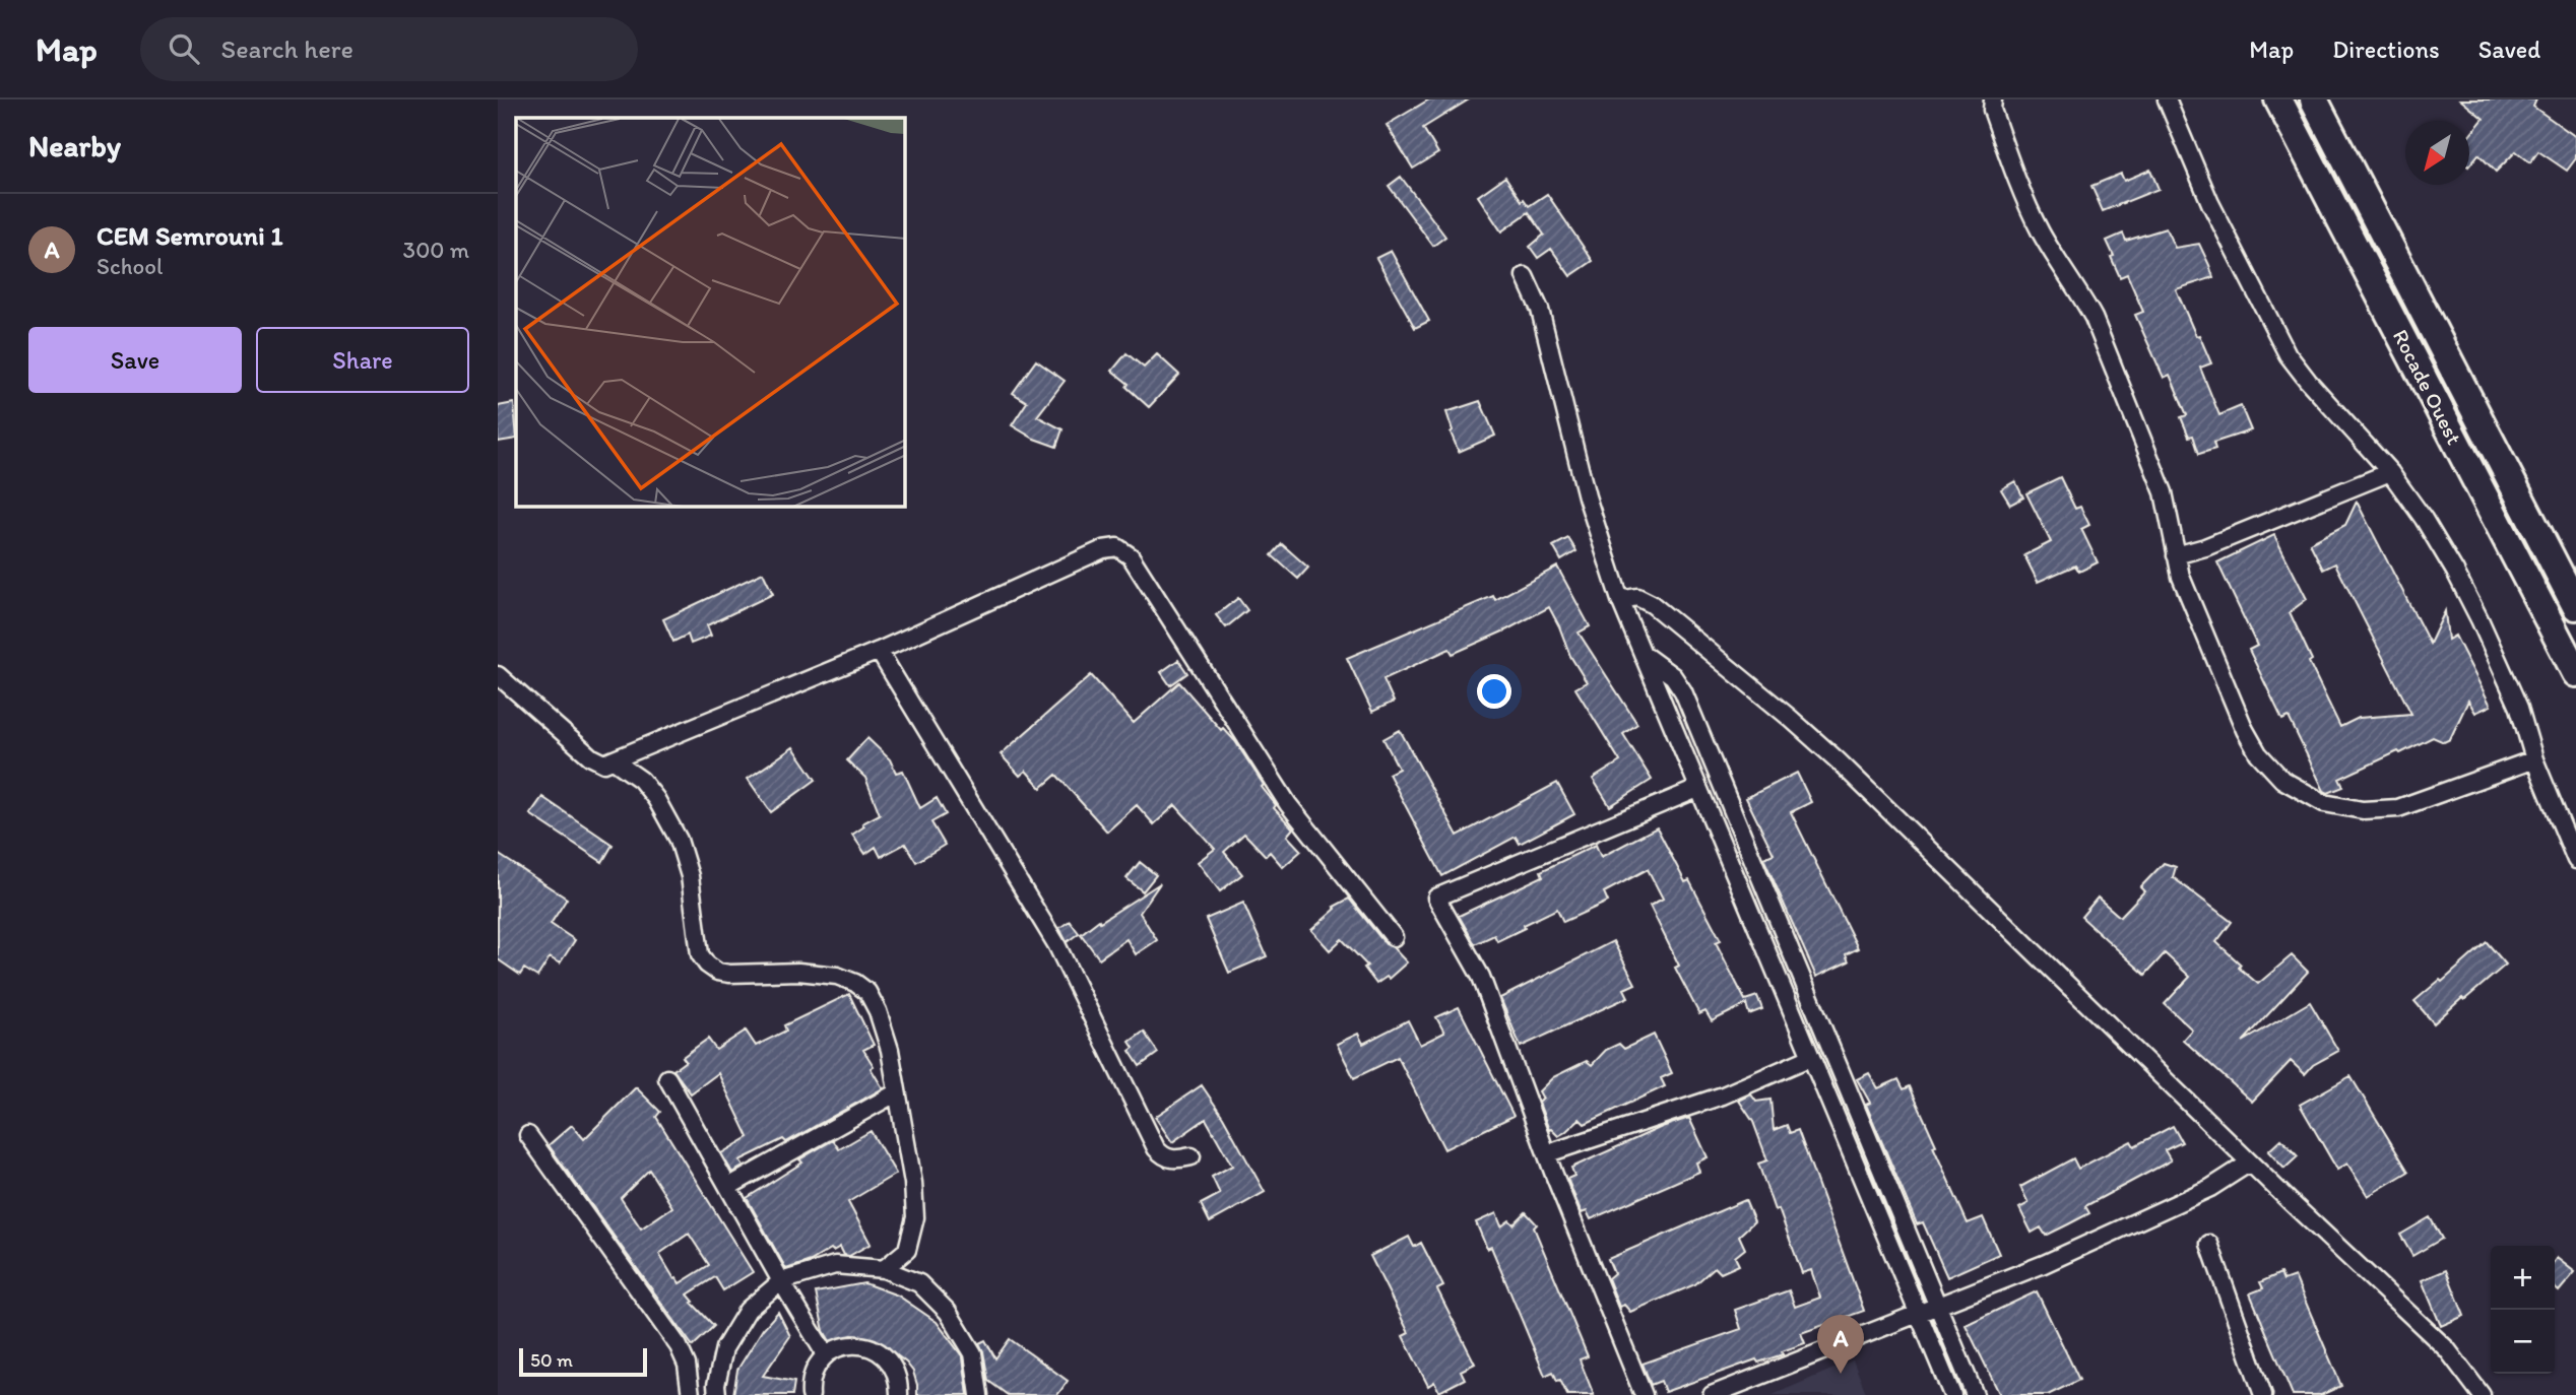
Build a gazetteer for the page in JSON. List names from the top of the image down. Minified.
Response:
{"streets":{"highway":["Rocade Ouest"]},"scale_bar":"50 m","north":"bottom left","page":{"header":"Map","search":"Search here","nav":["Map","Directions","Saved"],"heading":"Nearby","list":[{"mark":"A","name":"CEM Semrouni 1","note":"School","value":"300 m"}],"buttons":["Save","Share"],"map_buttons":["+","−"],"pins":"A","scale":"50 m"}}
